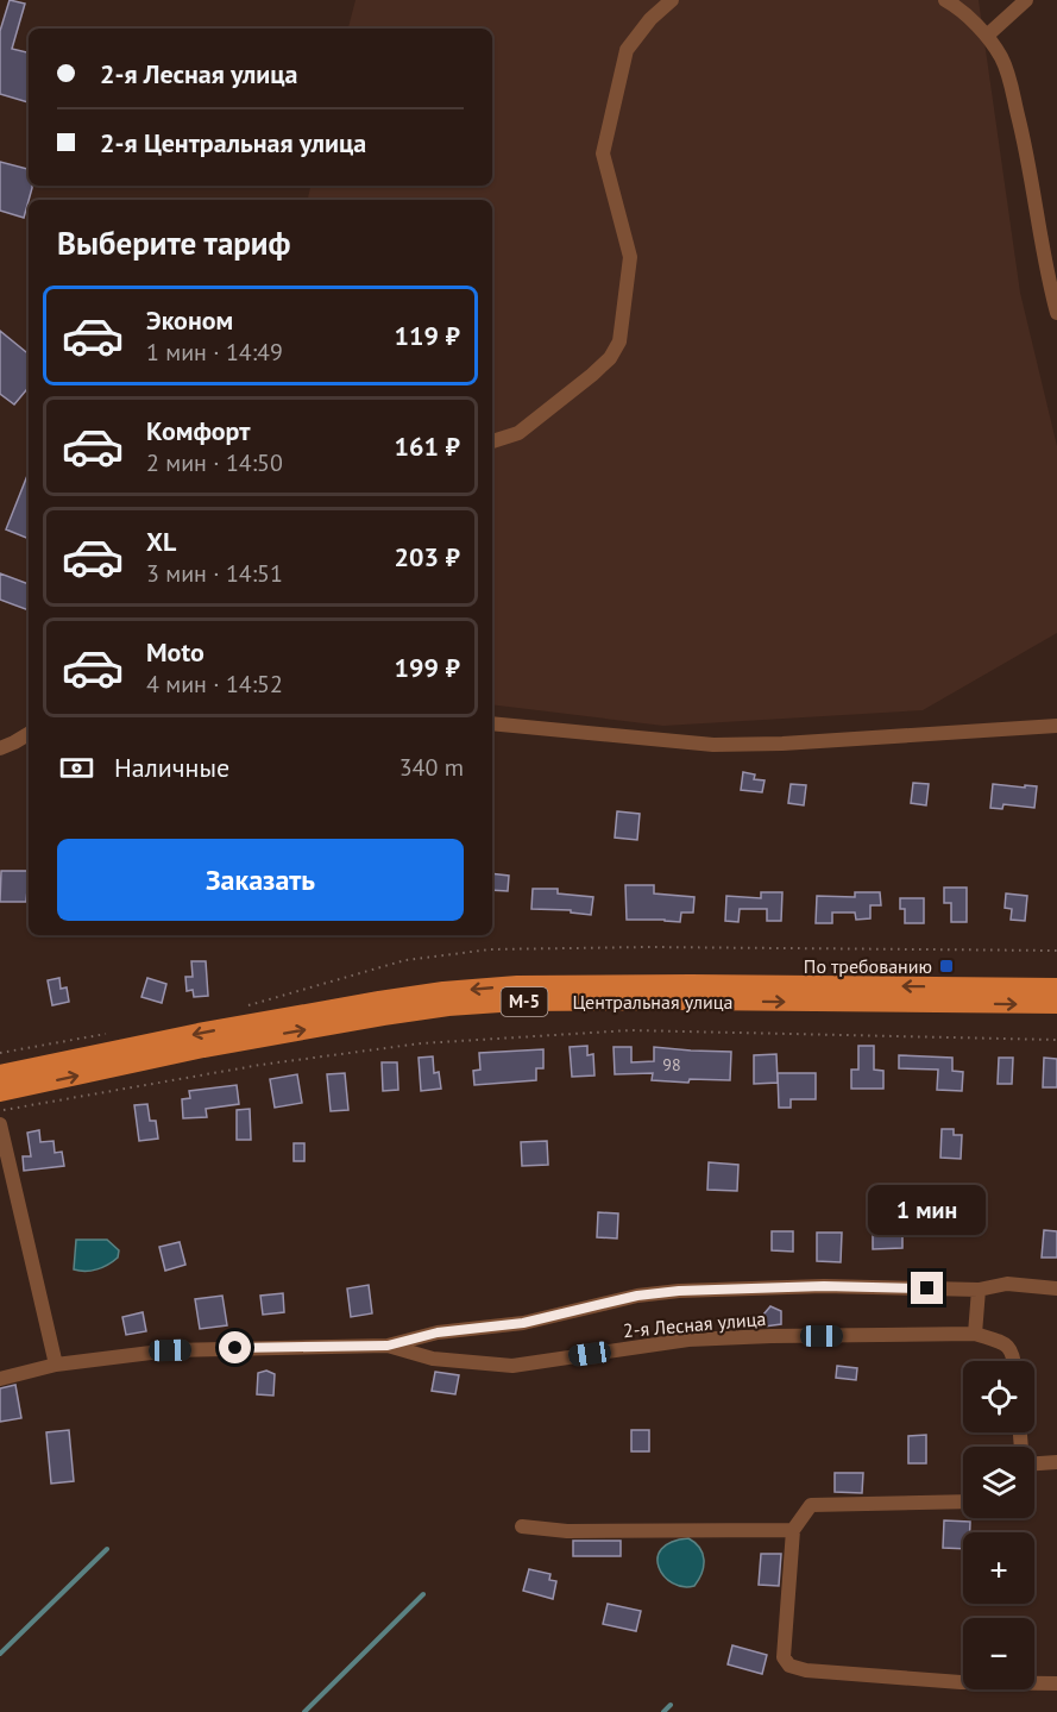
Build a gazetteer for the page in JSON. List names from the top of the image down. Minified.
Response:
{"streets":{"main road":["М-5","Центральная улица"],"street":["2-я Лесная улица"]},"places":{"transit":["По требованию"]},"house_numbers":["98"],"page":{"banner":["2-я Лесная улица","2-я Центральная улица"],"heading":"Выберите тариф","list":[{"name":"Эконом","note":"1 мин · 14:49","value":"119 ₽"},{"name":"Комфорт","note":"2 мин · 14:50","value":"161 ₽"},{"name":"XL","note":"3 мин · 14:51","value":"203 ₽"},{"name":"Moto","note":"4 мин · 14:52","value":"199 ₽"}],"pay":["Наличные","340 m"],"buttons":"Заказать","bubble":"1 мин","map_buttons":["+","−"]}}
